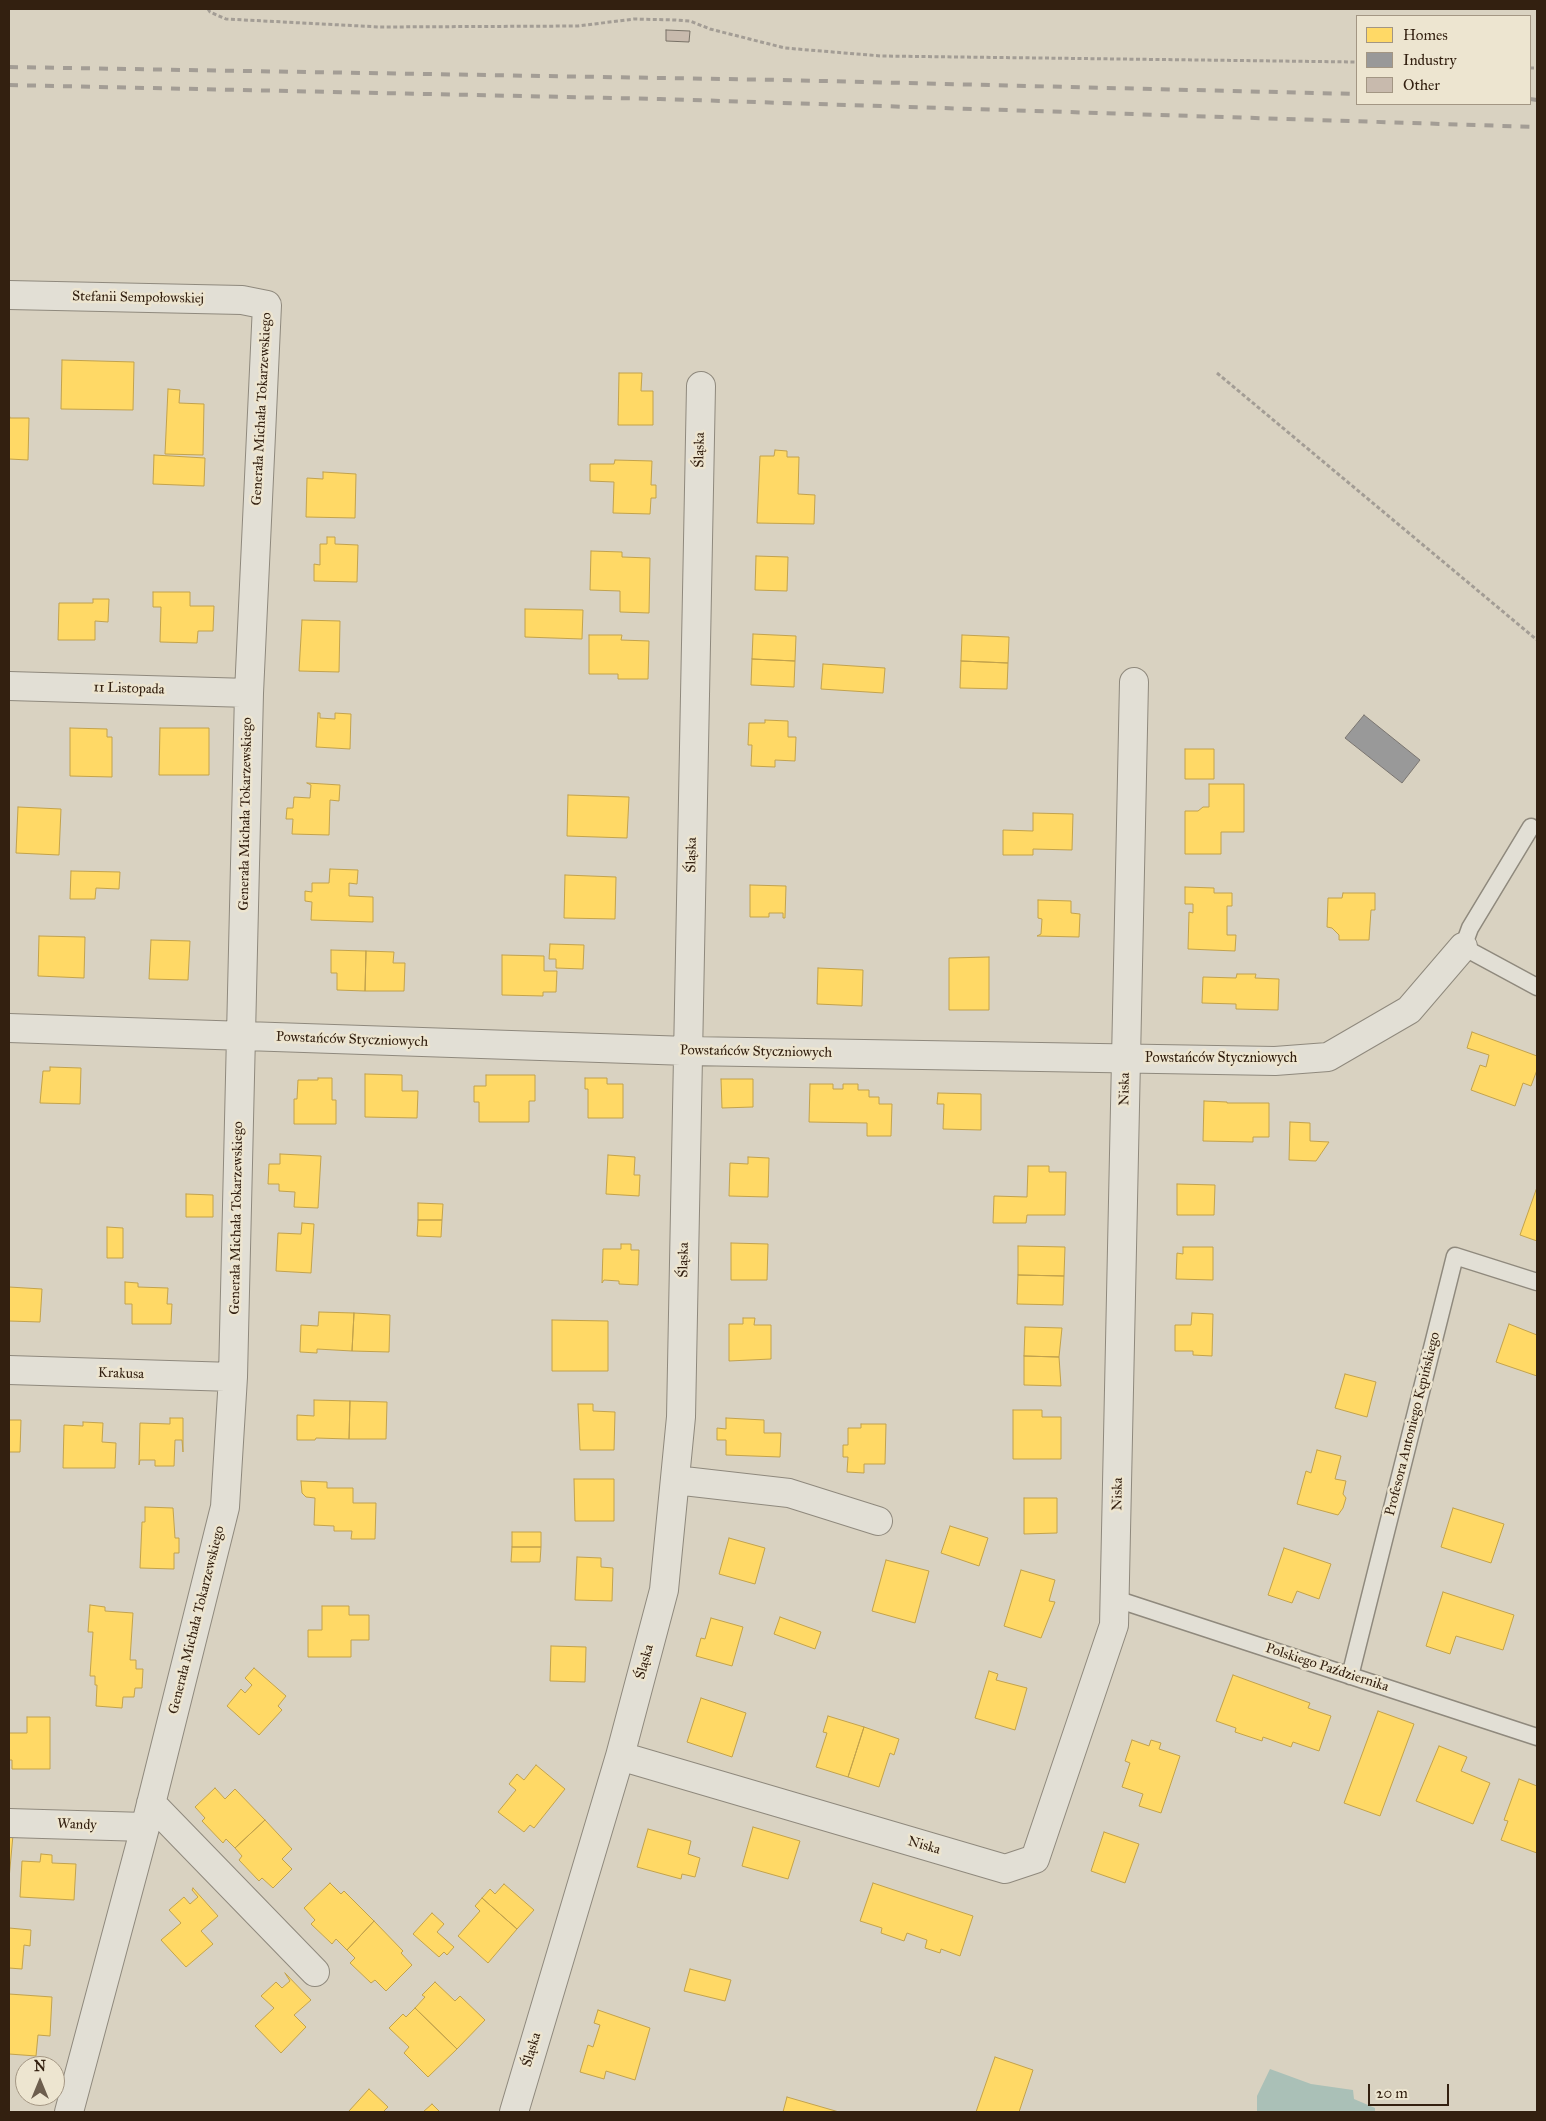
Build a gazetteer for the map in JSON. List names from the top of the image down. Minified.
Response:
{"streets":{"street":["Stefanii Sempołowskiej","Generała Michała Tokarzewskiego","Śląska","11 Listopada","Powstańców Styczniowych","Niska","Krakusa","Wandy"],"lane":["Profesora Antoniego Kępińskiego","Polskiego Października"]},"crossings":[["Stefanii Sempołowskiej","Generała Michała Tokarzewskiego"],["Generała Michała Tokarzewskiego","11 Listopada"],["Generała Michała Tokarzewskiego","Powstańców Styczniowych"],["Generała Michała Tokarzewskiego","Krakusa"],["Generała Michała Tokarzewskiego","Wandy"],["Śląska","Powstańców Styczniowych"],["Śląska","Niska"],["Powstańców Styczniowych","Niska"],["Niska","Polskiego Października"],["Profesora Antoniego Kępińskiego","Polskiego Października"]],"legend":["Homes","Industry","Other"],"scale_bar":"20 m","north":"top"}
